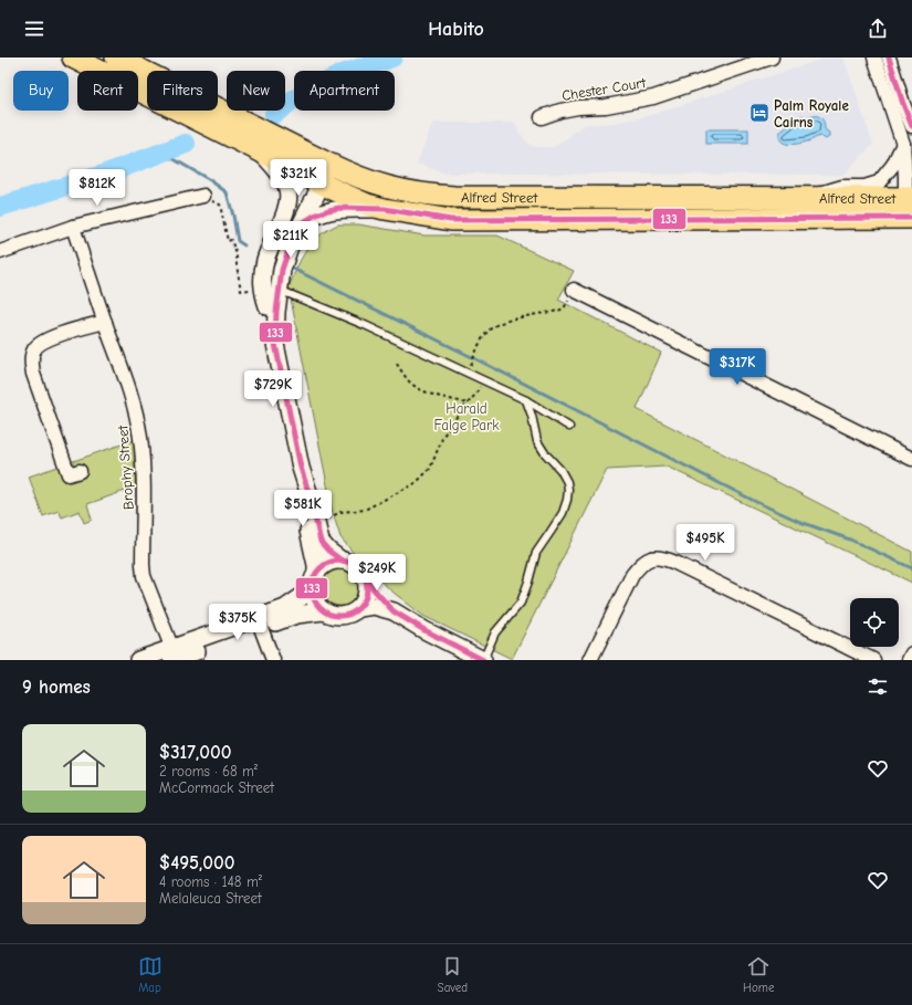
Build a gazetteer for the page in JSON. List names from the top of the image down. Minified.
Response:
{"streets":{"main road":["Alfred Street"],"street":["Chester Court","Brophy Street"]},"parks":["Harald Falge Park"],"places":{"hotel":["Palm Royale Cairns"]},"lines":["transit line 133"],"page":{"header":"Habito","chip":["Buy","Rent","Filters","New","Apartment"],"price":["$321K","$812K","$211K","$317K","$729K","$581K","$495K","$249K","$375K"],"heading":"9 homes","list":[{"name":"$317,000","note":"2 rooms · 68 m² · McCormack Street"},{"name":"$495,000","note":"4 rooms · 148 m² · Melaleuca Street"}],"tabs":["Map","Saved","Home"]}}
